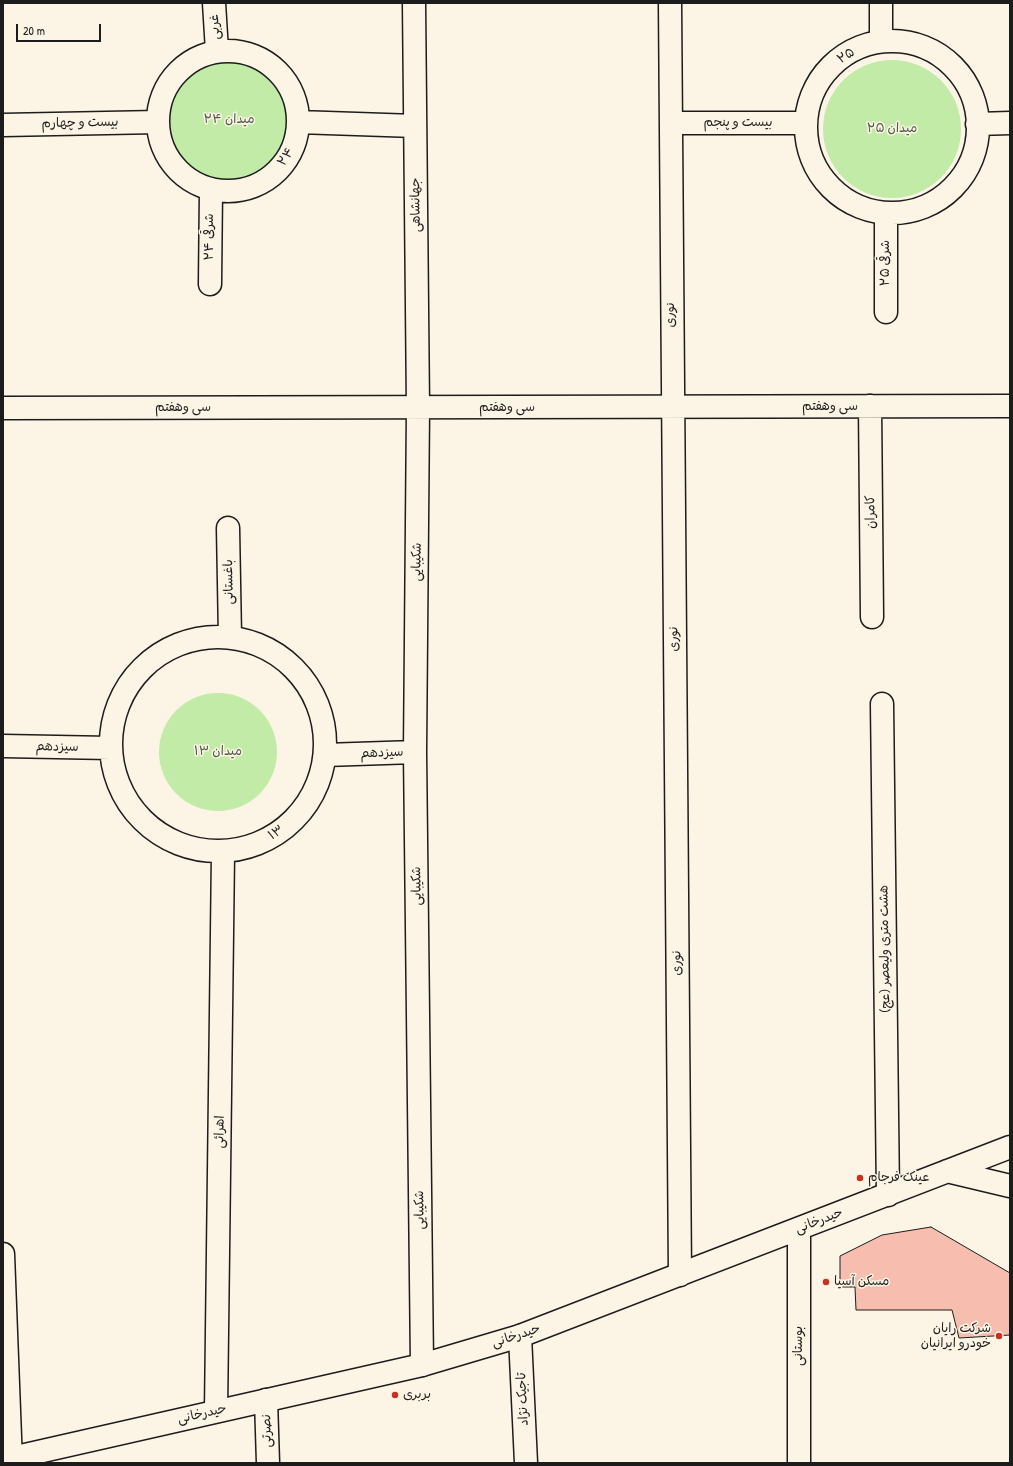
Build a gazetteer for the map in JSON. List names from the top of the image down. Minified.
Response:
{"streets":{"street":["غربی","۲۵","بیست و چهارم","بیست و پنجم","۲۴","جهانشاهی","۲۴ شرقی","۲۵ شرقی","نوری","سی وهفتم","کامران","شکیبایی","باغستانی","سیزدهم","۱۳","هشت متری ولیعصر (عج)","اهرائی","حیدرخانی","بوستانی","تاجیک نژاد","نصرتی"]},"crossings":[["غربی","بیست و چهارم"],["غربی","۲۴"],["غربی","۲۴ شرقی"],["۲۵","بیست و پنجم"],["۲۵","۲۵ شرقی"],["بیست و چهارم","۲۴"],["بیست و چهارم","۲۴ شرقی"],["بیست و پنجم","نوری"],["۲۴","۲۴ شرقی"],["جهانشاهی","سی وهفتم"],["جهانشاهی","شکیبایی"],["نوری","سی وهفتم"],["نوری","حیدرخانی"],["سی وهفتم","کامران"],["سی وهفتم","شکیبایی"],["شکیبایی","سیزدهم"],["شکیبایی","حیدرخانی"],["باغستانی","۱۳"],["سیزدهم","۱۳"],["۱۳","اهرائی"],["هشت متری ولیعصر (عج)","حیدرخانی"],["اهرائی","حیدرخانی"],["حیدرخانی","بوستانی"],["حیدرخانی","تاجیک نژاد"],["حیدرخانی","نصرتی"]],"parks":["میدان ۲۴","میدان ۲۵","میدان ۱۳"],"places":["عینک فرجام","مسکن آسیا","شرکت رایان خودرو ایرانیان","بربری"],"scale_bar":"20 m"}
